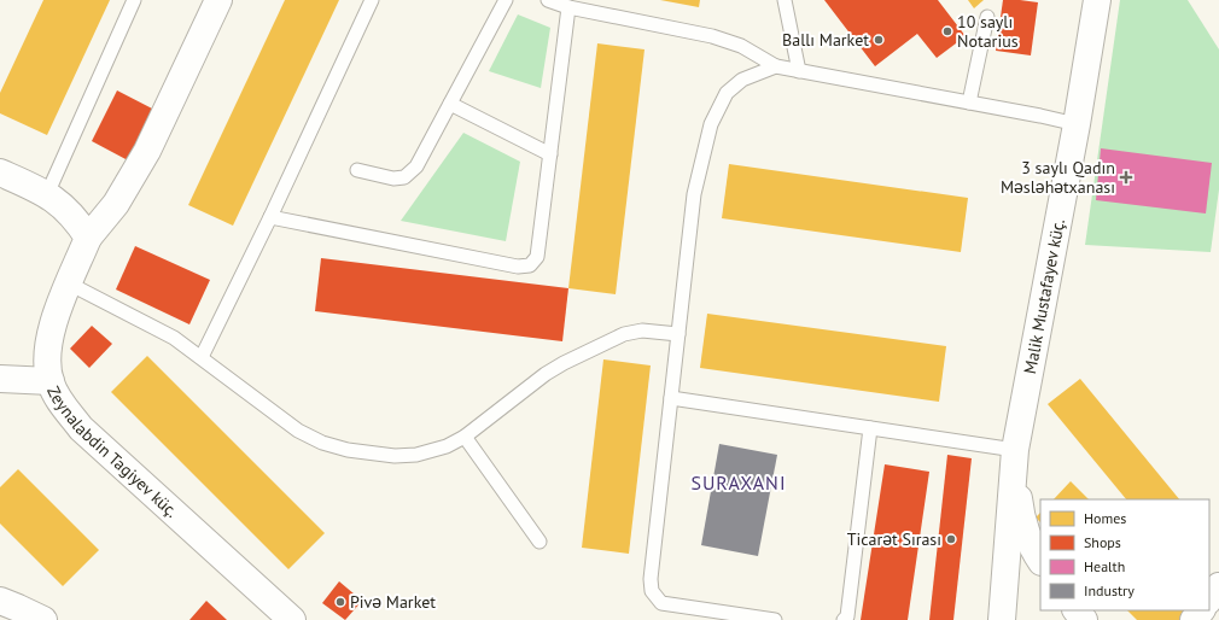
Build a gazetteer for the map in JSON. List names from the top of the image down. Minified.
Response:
{"streets":{"street":["Malik Mustafayev küç.","Zeynalabdin Tagiyev küç."]},"districts":["SURAXANI"],"places":{"other":["10 saylı Notarius","Ballı Market","Ticarət Sırası","Pivə Market"],"health":["3 saylı Qadın Məsləhətxanası"]},"legend":["Homes","Shops","Health","Industry"]}
